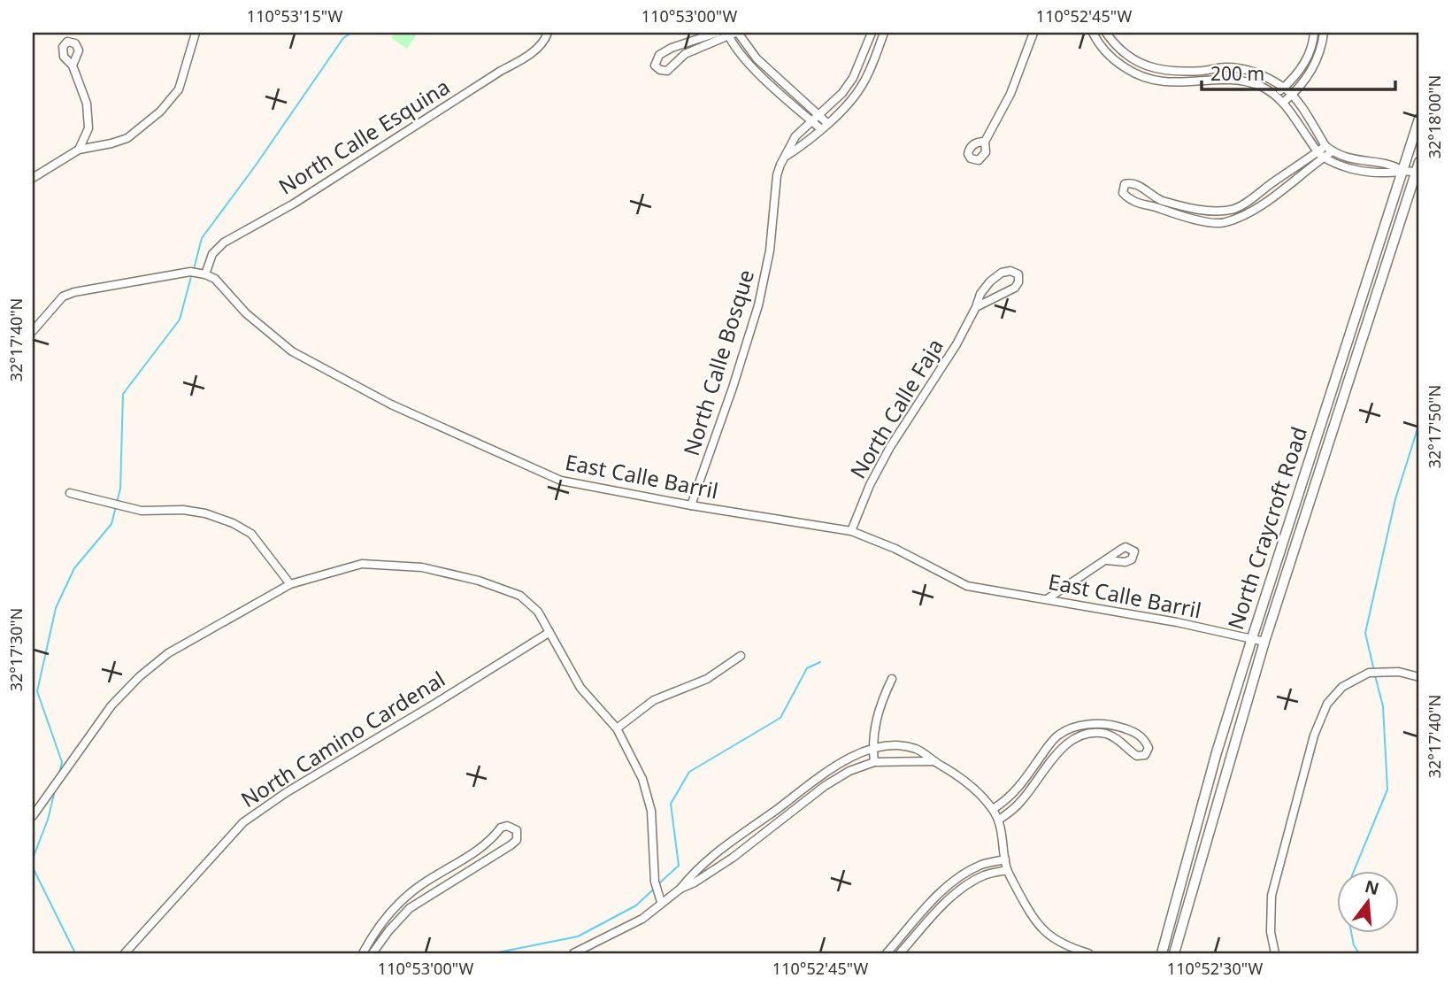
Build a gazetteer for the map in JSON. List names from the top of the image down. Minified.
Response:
{"streets":{"main road":["North Craycroft Road"],"street":["North Calle Esquina","North Calle Bosque","North Calle Faja","East Calle Barril","North Camino Cardenal"]},"crossings":[["North Calle Esquina","East Calle Barril"],["North Calle Bosque","East Calle Barril"],["North Calle Faja","East Calle Barril"],["East Calle Barril","North Craycroft Road"]],"scale_bar":"200 m","north":"top","coordinates":["110°53'15\"W","110°53'00\"W","110°52'45\"W","32°18'00\"N","32°17'40\"N","32°17'50\"N","32°17'30\"N","110°52'30\"W"]}
